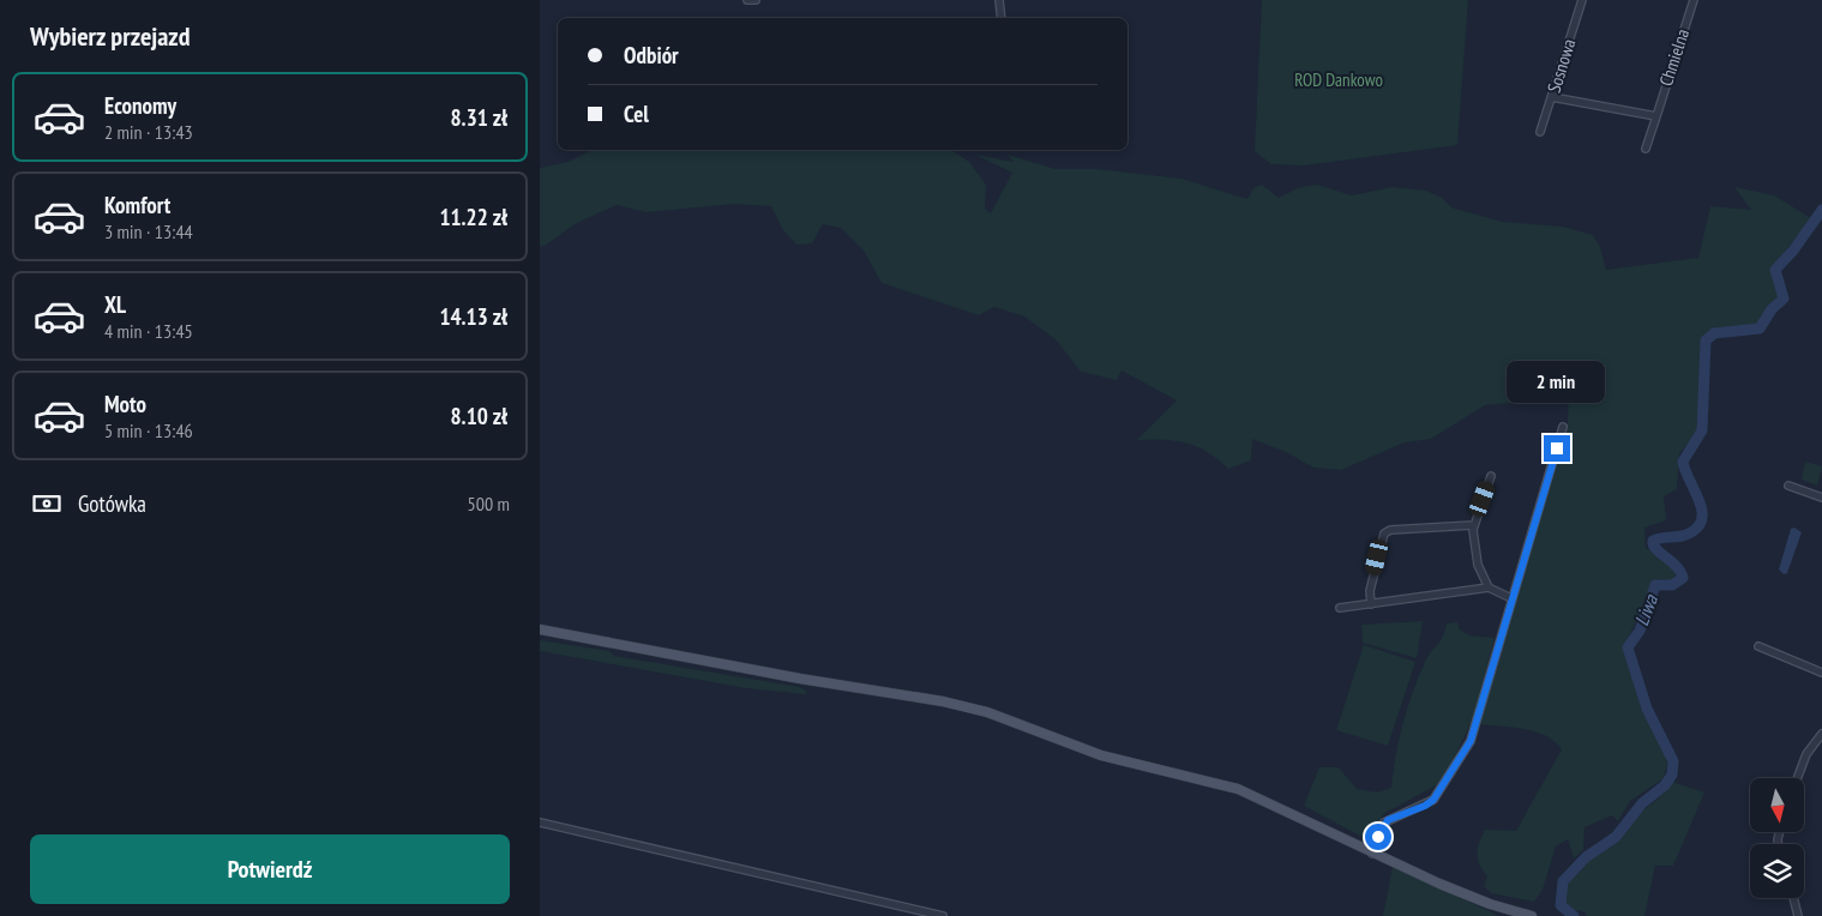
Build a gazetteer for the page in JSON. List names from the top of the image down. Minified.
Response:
{"streets":{"street":["Chmielna","Sosnowa"]},"water":["Liwa"],"parks":["ROD Dankowo"],"north":"bottom","page":{"heading":"Wybierz przejazd","banner":["Odbiór","Cel"],"list":[{"name":"Economy","note":"2 min · 13:43","value":"8.31 zł"},{"name":"Komfort","note":"3 min · 13:44","value":"11.22 zł"},{"name":"XL","note":"4 min · 13:45","value":"14.13 zł"},{"name":"Moto","note":"5 min · 13:46","value":"8.10 zł"}],"bubble":"2 min","pay":["Gotówka","500 m"],"buttons":"Potwierdź"}}
